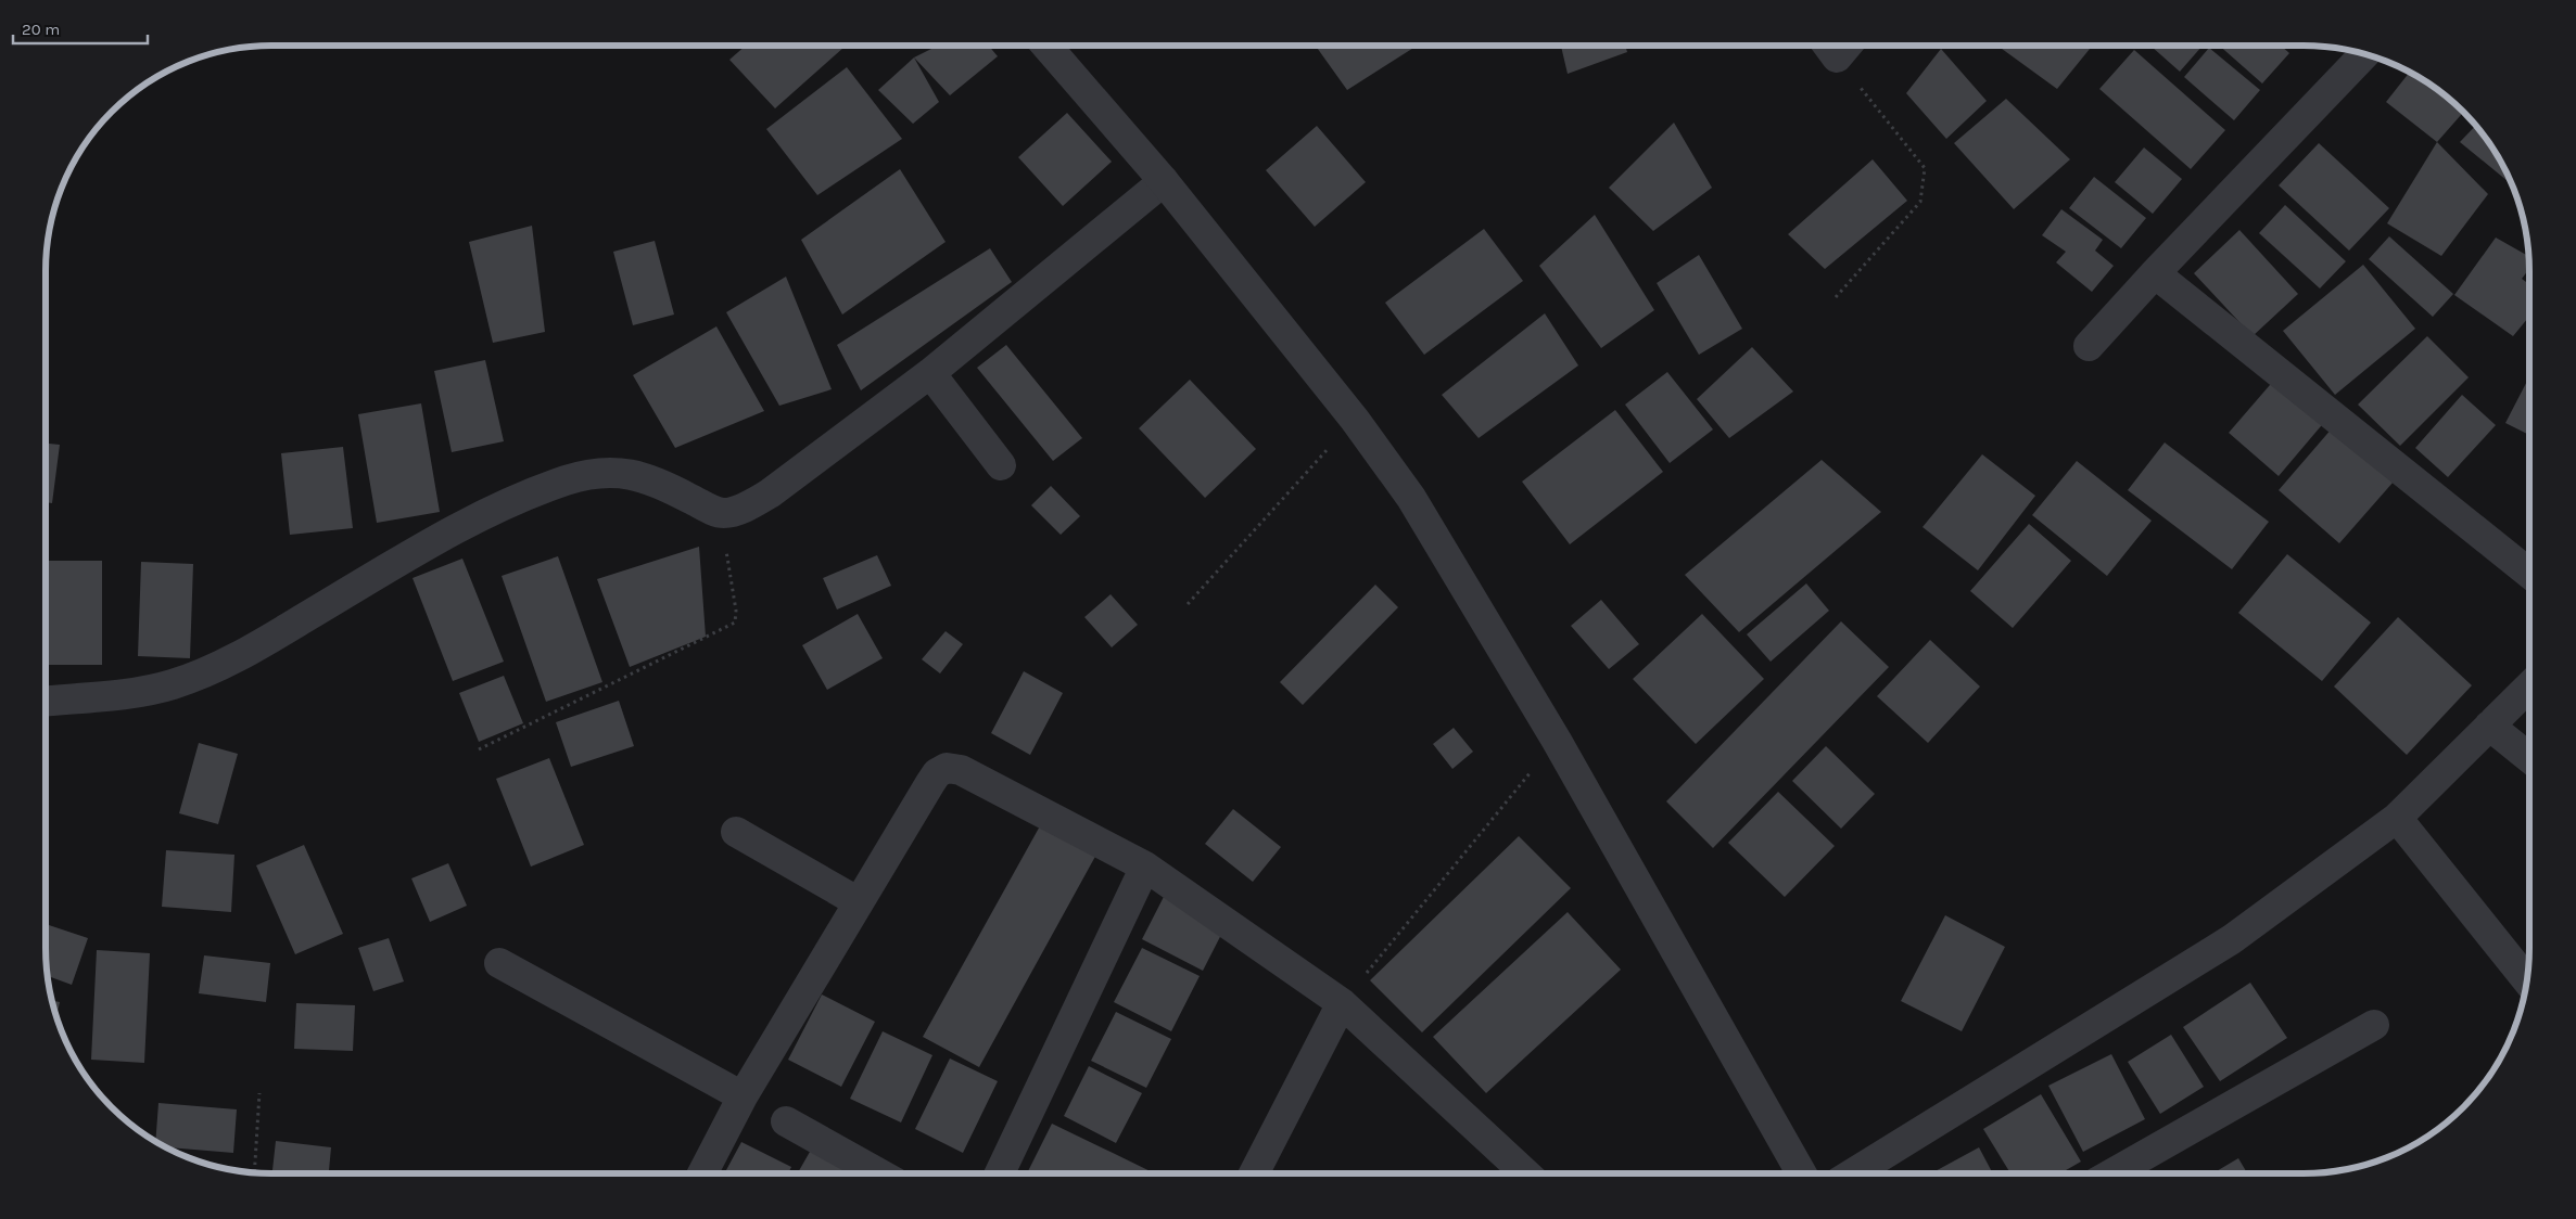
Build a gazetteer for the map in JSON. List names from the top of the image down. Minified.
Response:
{"scale_bar":"20 m"}
